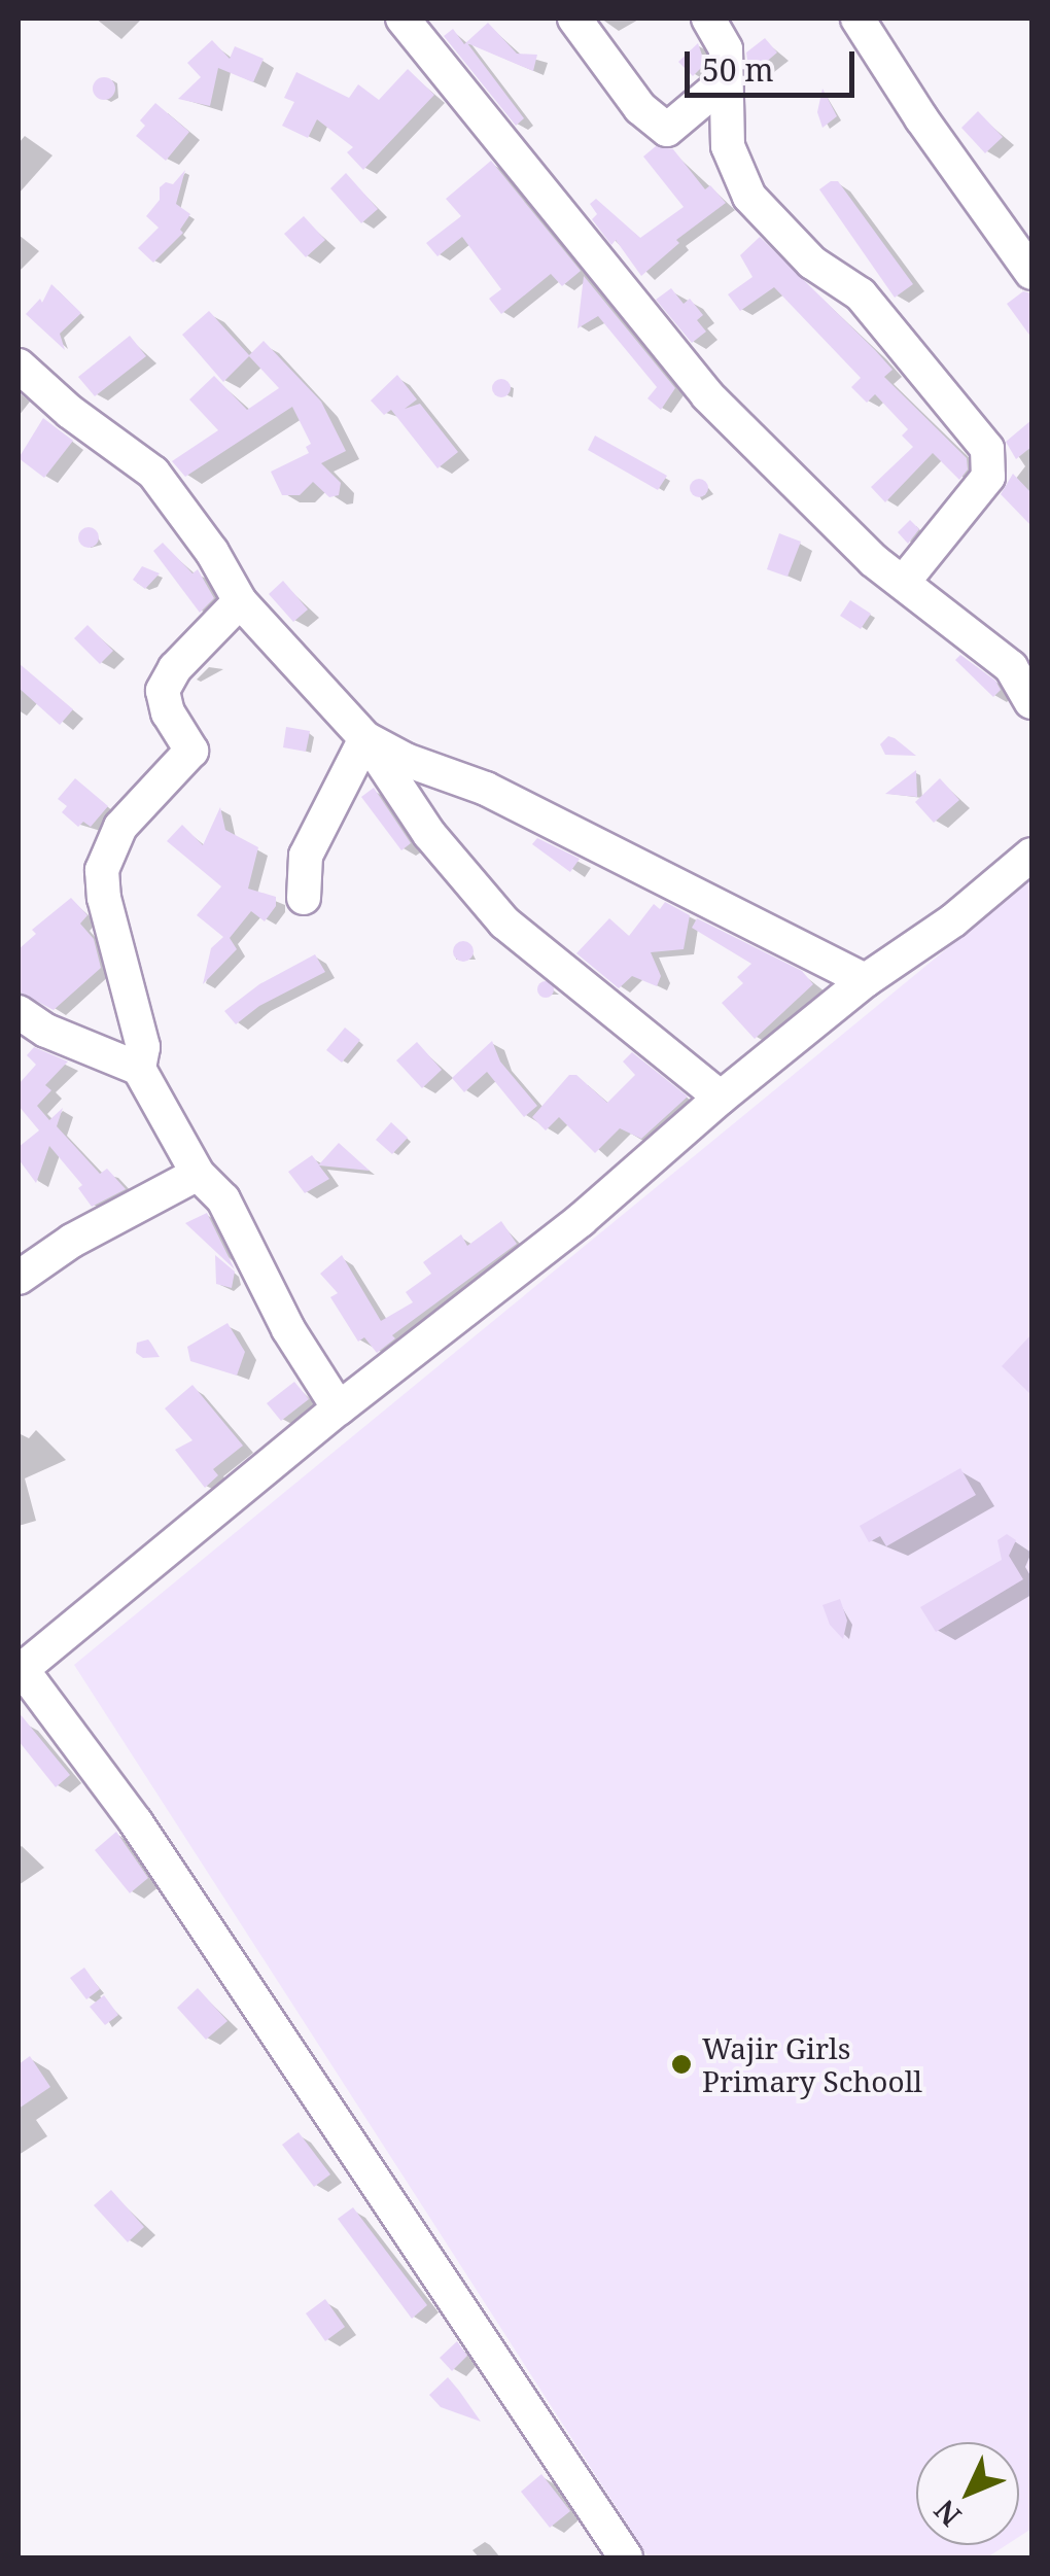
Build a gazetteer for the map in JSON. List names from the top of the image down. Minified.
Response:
{"places":["Wajir Girls Primary Schooll"],"scale_bar":"50 m","north":"bottom left"}
